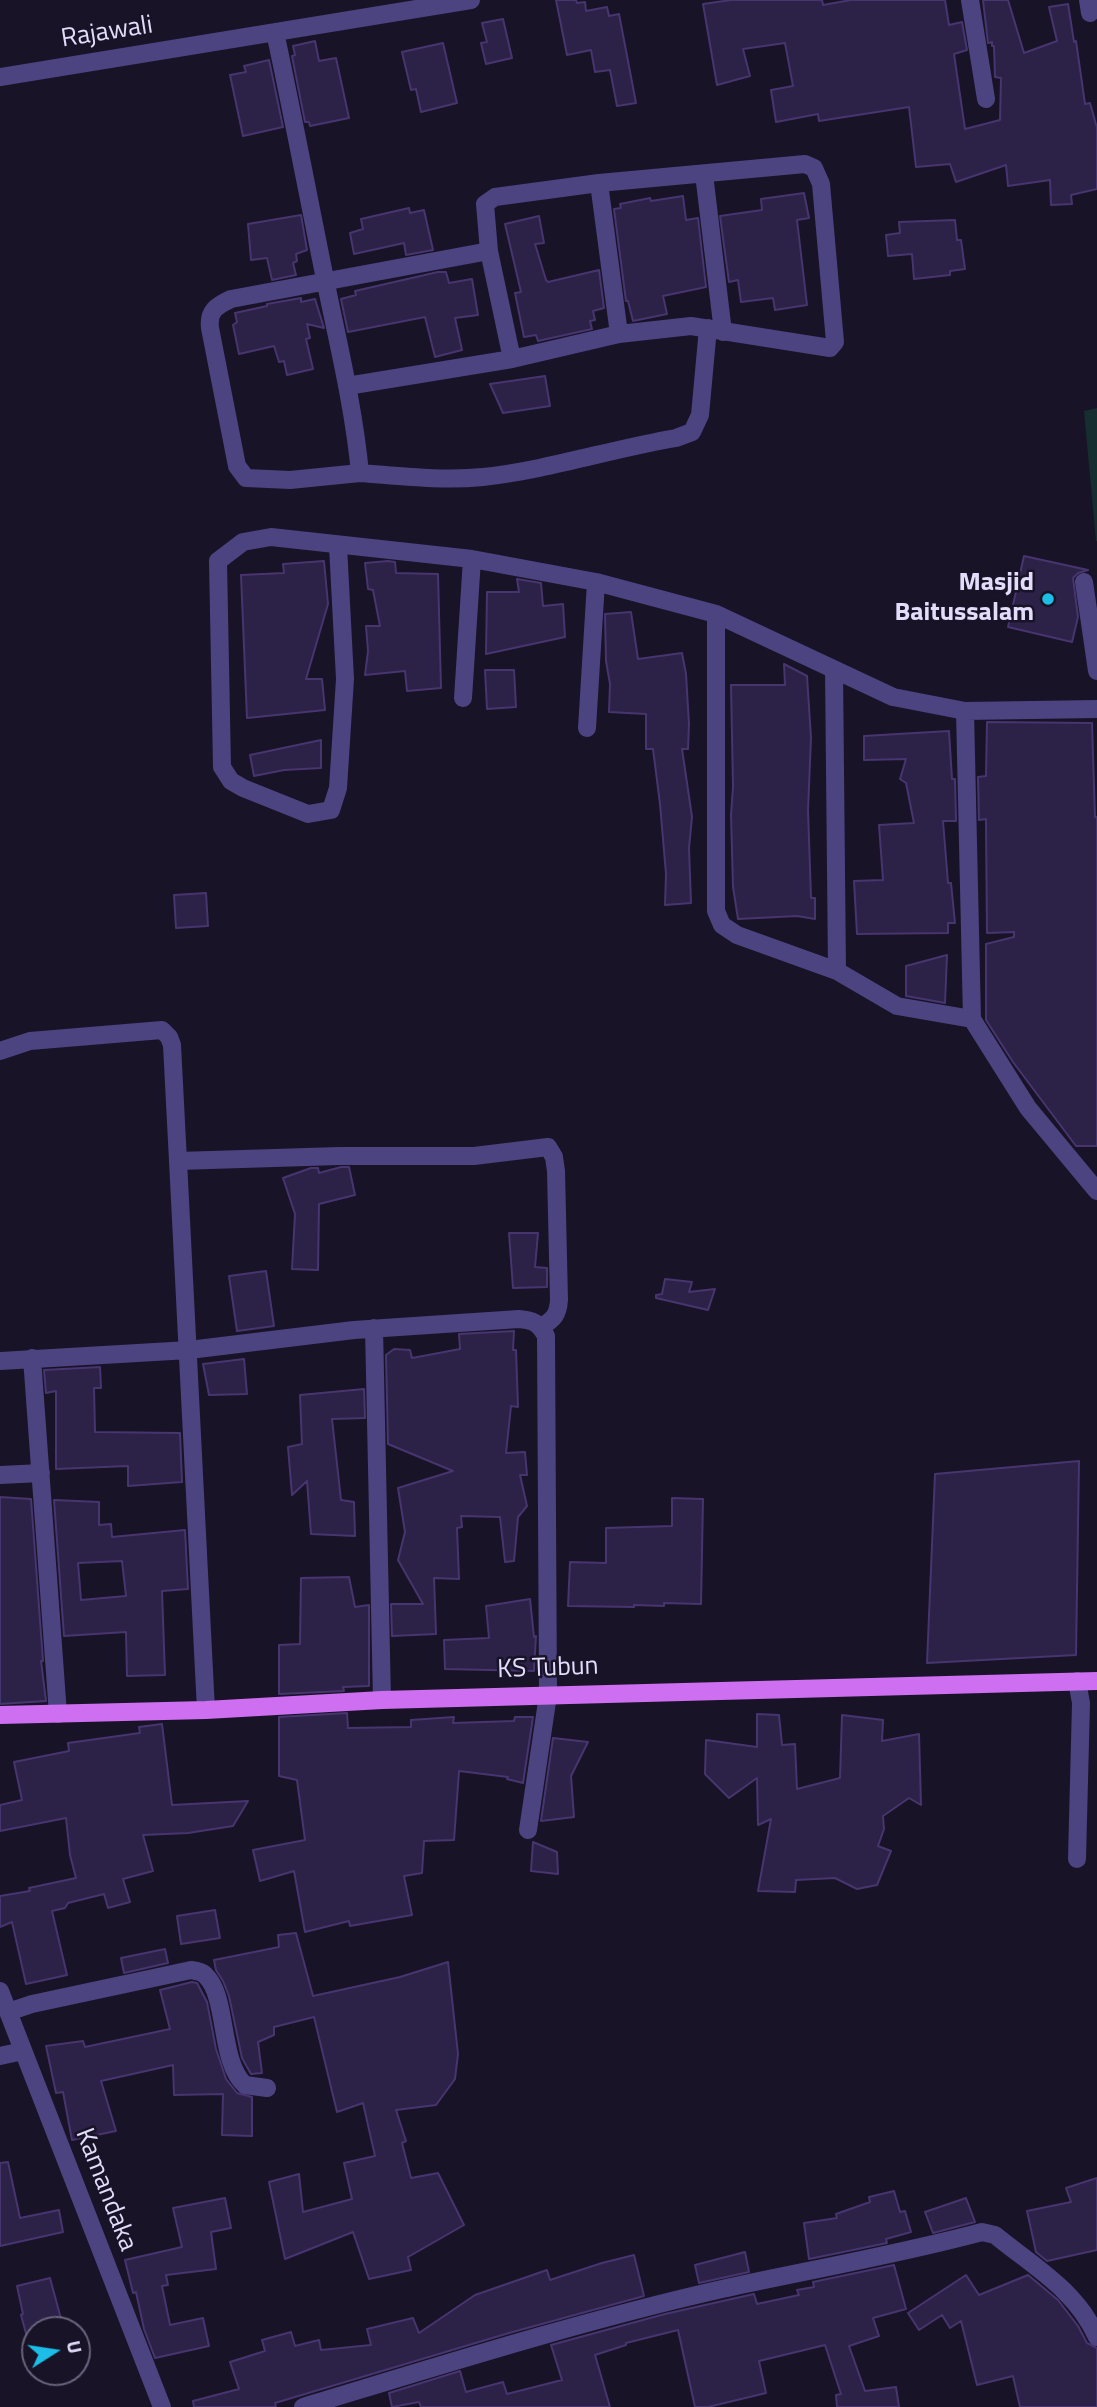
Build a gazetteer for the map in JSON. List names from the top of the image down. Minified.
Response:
{"streets":{"main road":["KS Tubun"],"street":["Rajawali","Kamandaka"]},"places":["Masjid Baitussalam"],"north":"right"}
